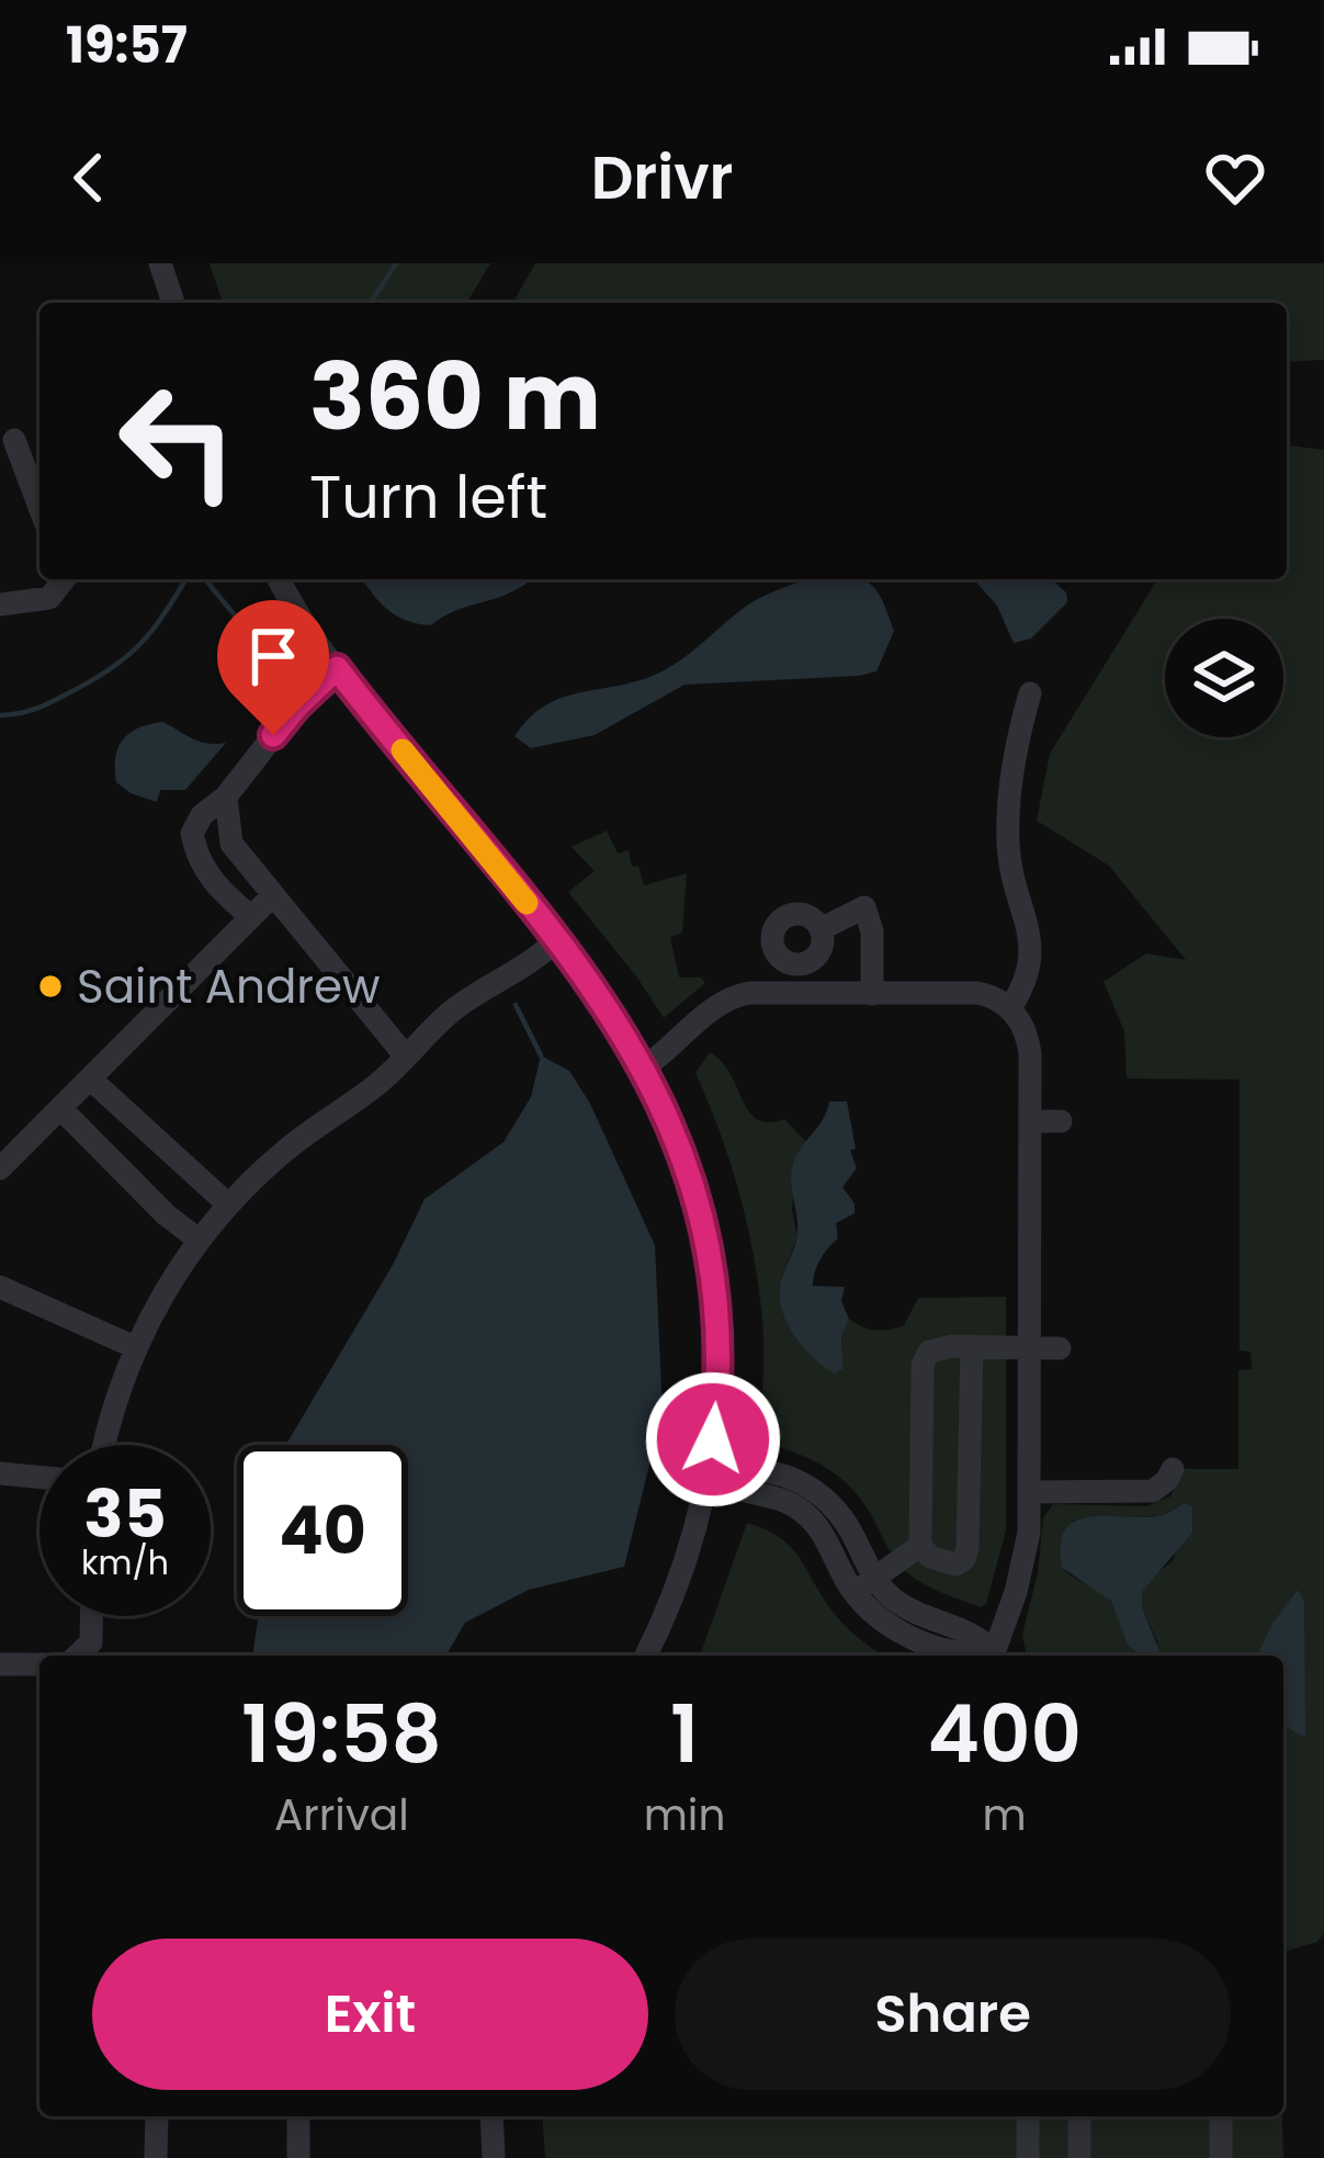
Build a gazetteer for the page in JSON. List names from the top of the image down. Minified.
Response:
{"places":["Saint Andrew"],"page":{"status":"19:57","header":"Drivr","turn":["360 m","Turn left"],"speed":"35 km/h","limit":"40","eta":["19:58","Arrival","1","min","400","m"],"buttons":["Exit","Share"]}}
